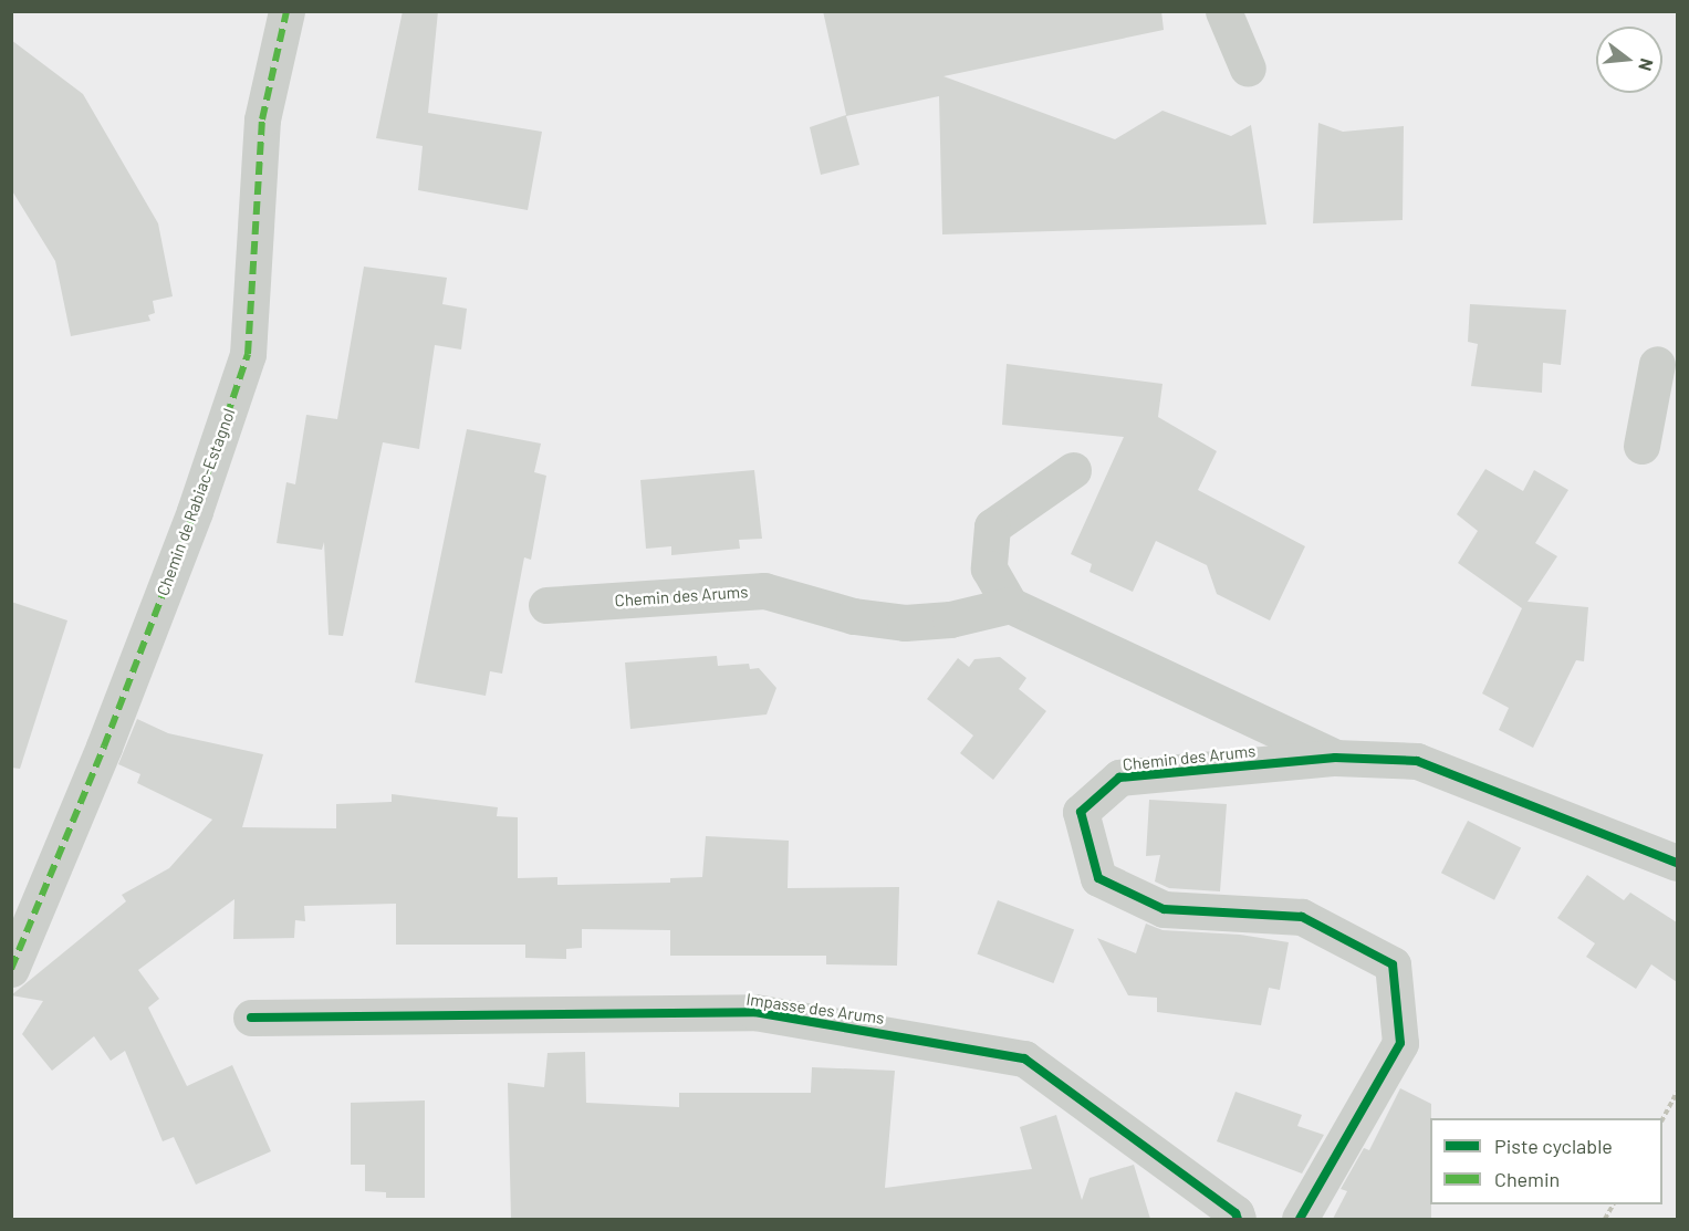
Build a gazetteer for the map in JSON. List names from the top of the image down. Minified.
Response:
{"streets":{"street":["Chemin de Rabiac-Estagnol","Chemin des Arums","Impasse des Arums"]},"legend":["Piste cyclable","Chemin"],"north":"right"}
